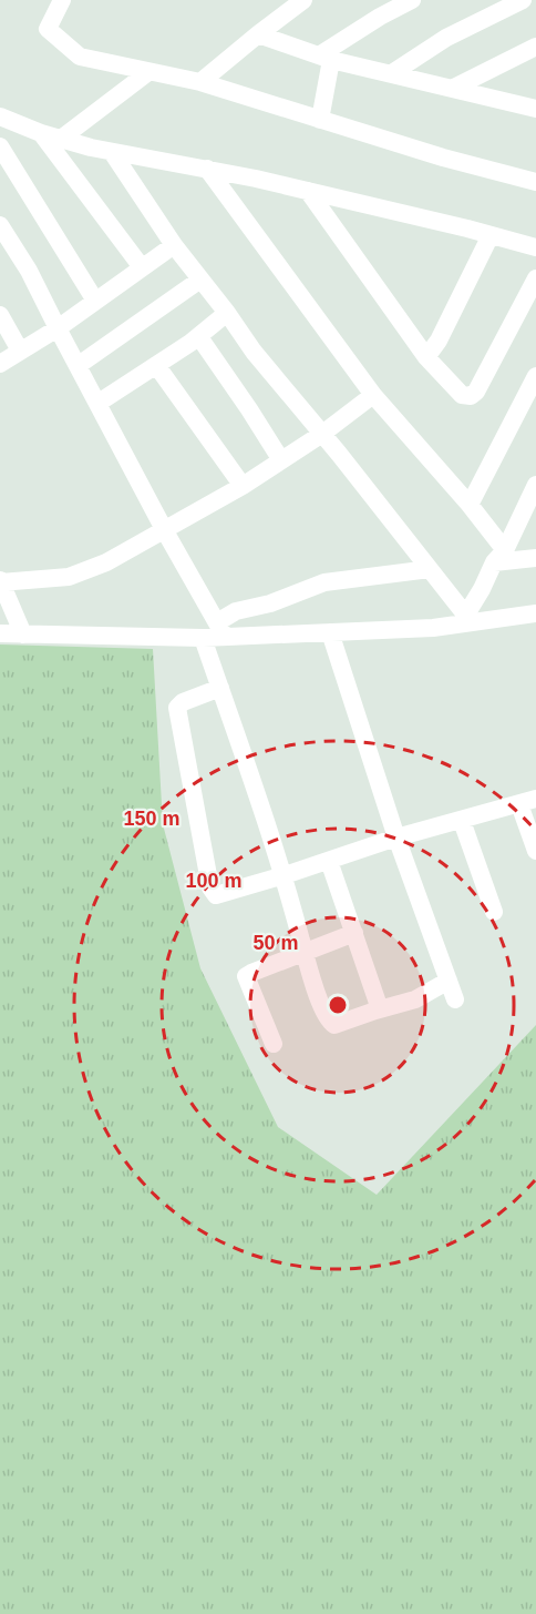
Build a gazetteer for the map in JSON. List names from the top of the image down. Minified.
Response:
{"rings":["150 m","100 m","50 m"]}
